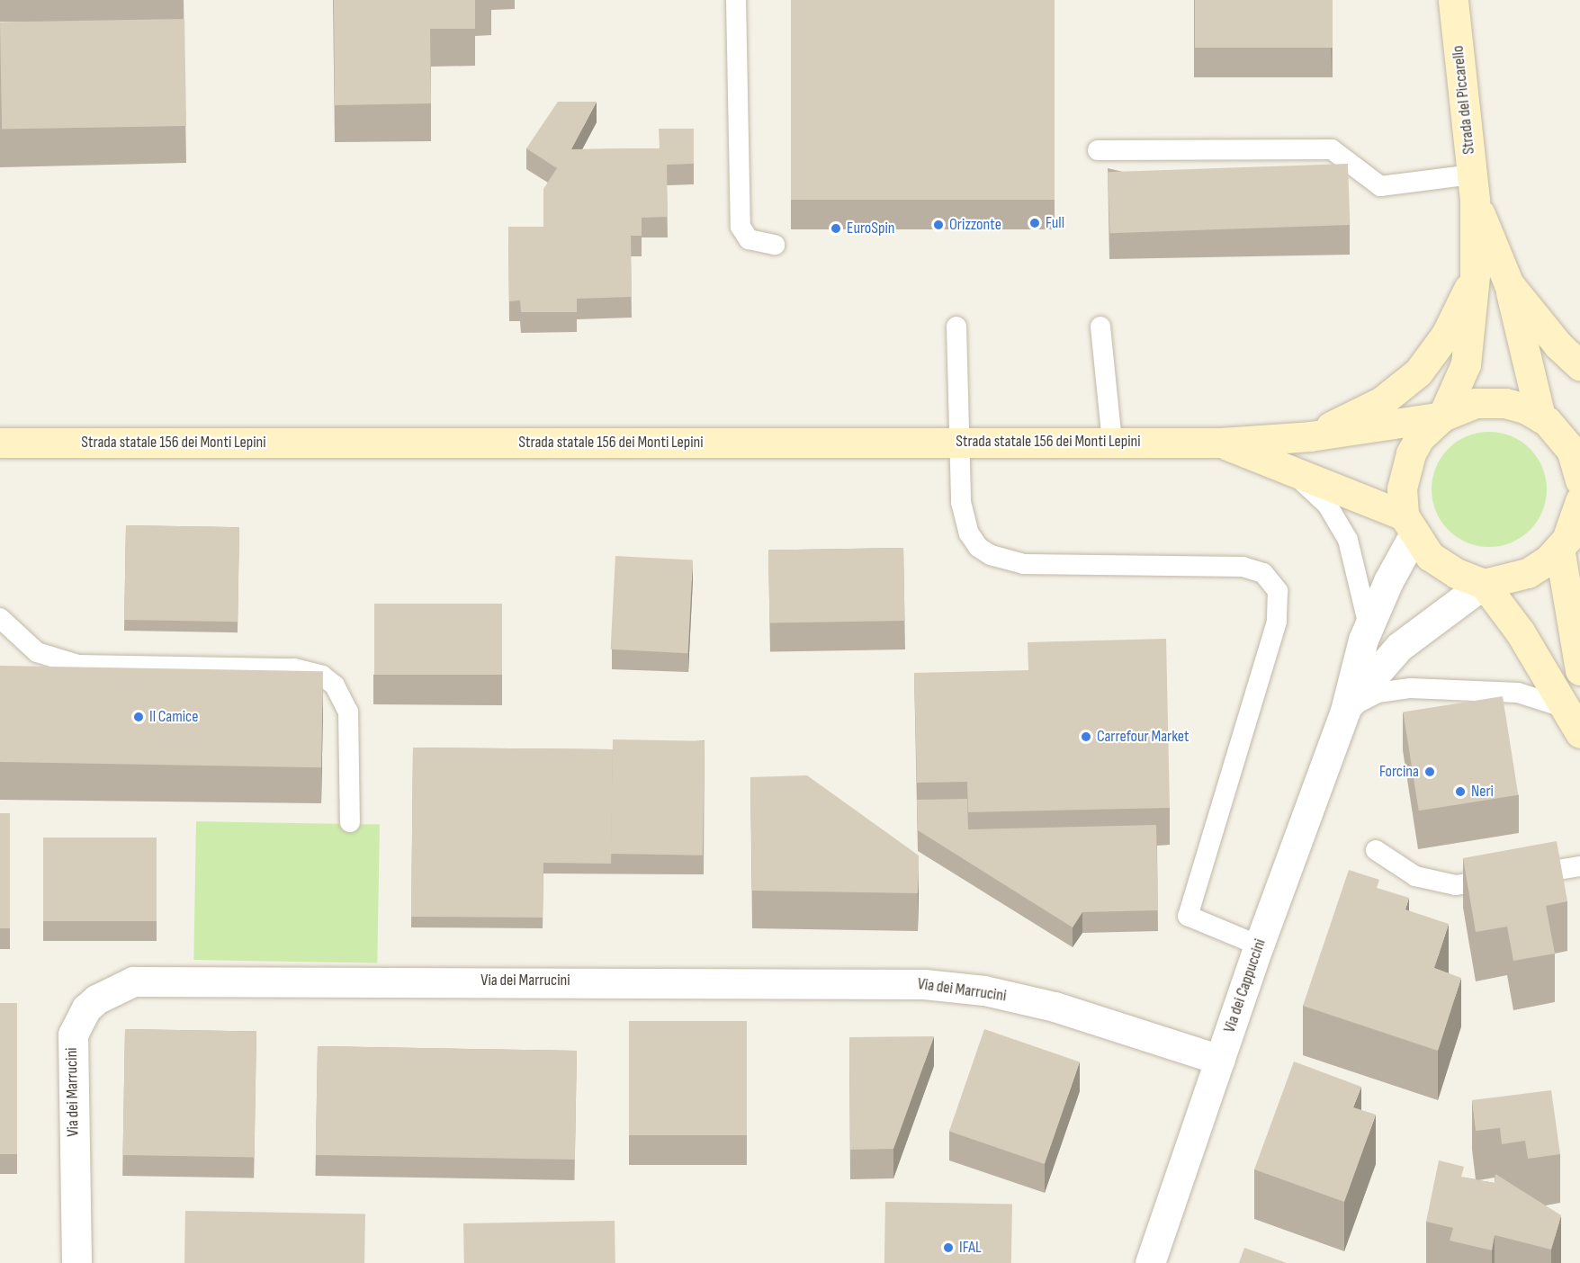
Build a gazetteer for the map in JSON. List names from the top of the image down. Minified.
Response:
{"streets":{"main road":["Strada del Piccarello","Strada statale 156 dei Monti Lepini"],"street":["Via dei Marrucini","Via dei Cappuccini"]},"crossings":[["Strada del Piccarello","Strada statale 156 dei Monti Lepini"],["Strada statale 156 dei Monti Lepini","Via dei Cappuccini"],["Via dei Marrucini","Via dei Cappuccini"]],"places":["Full","Orizzonte","EuroSpin","Il Camice","Carrefour Market","Forcina","Neri","IFAL"]}
